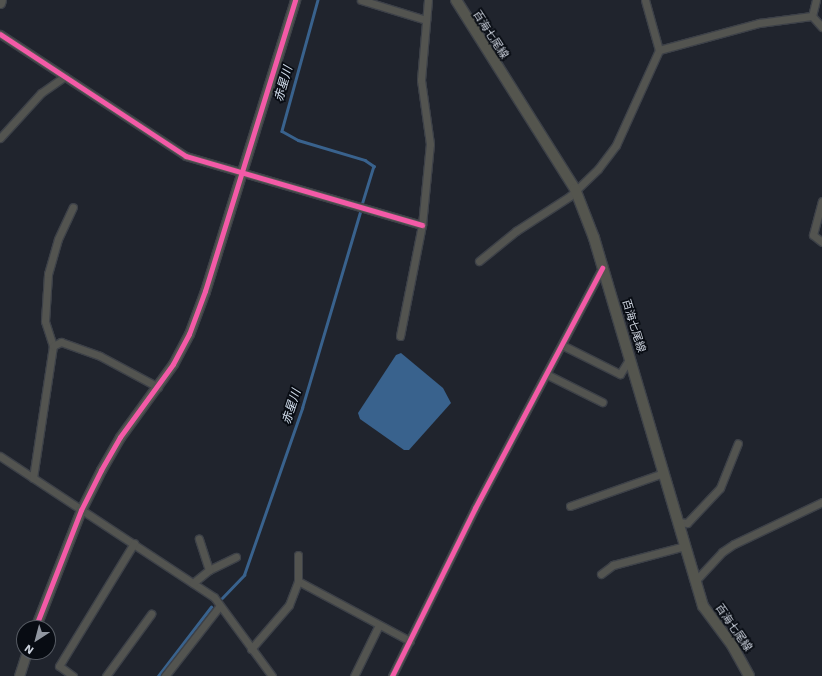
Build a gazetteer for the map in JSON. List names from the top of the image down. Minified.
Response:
{"streets":{"main road":["百海七尾線"]},"water":["赤星川"],"north":"bottom left"}
